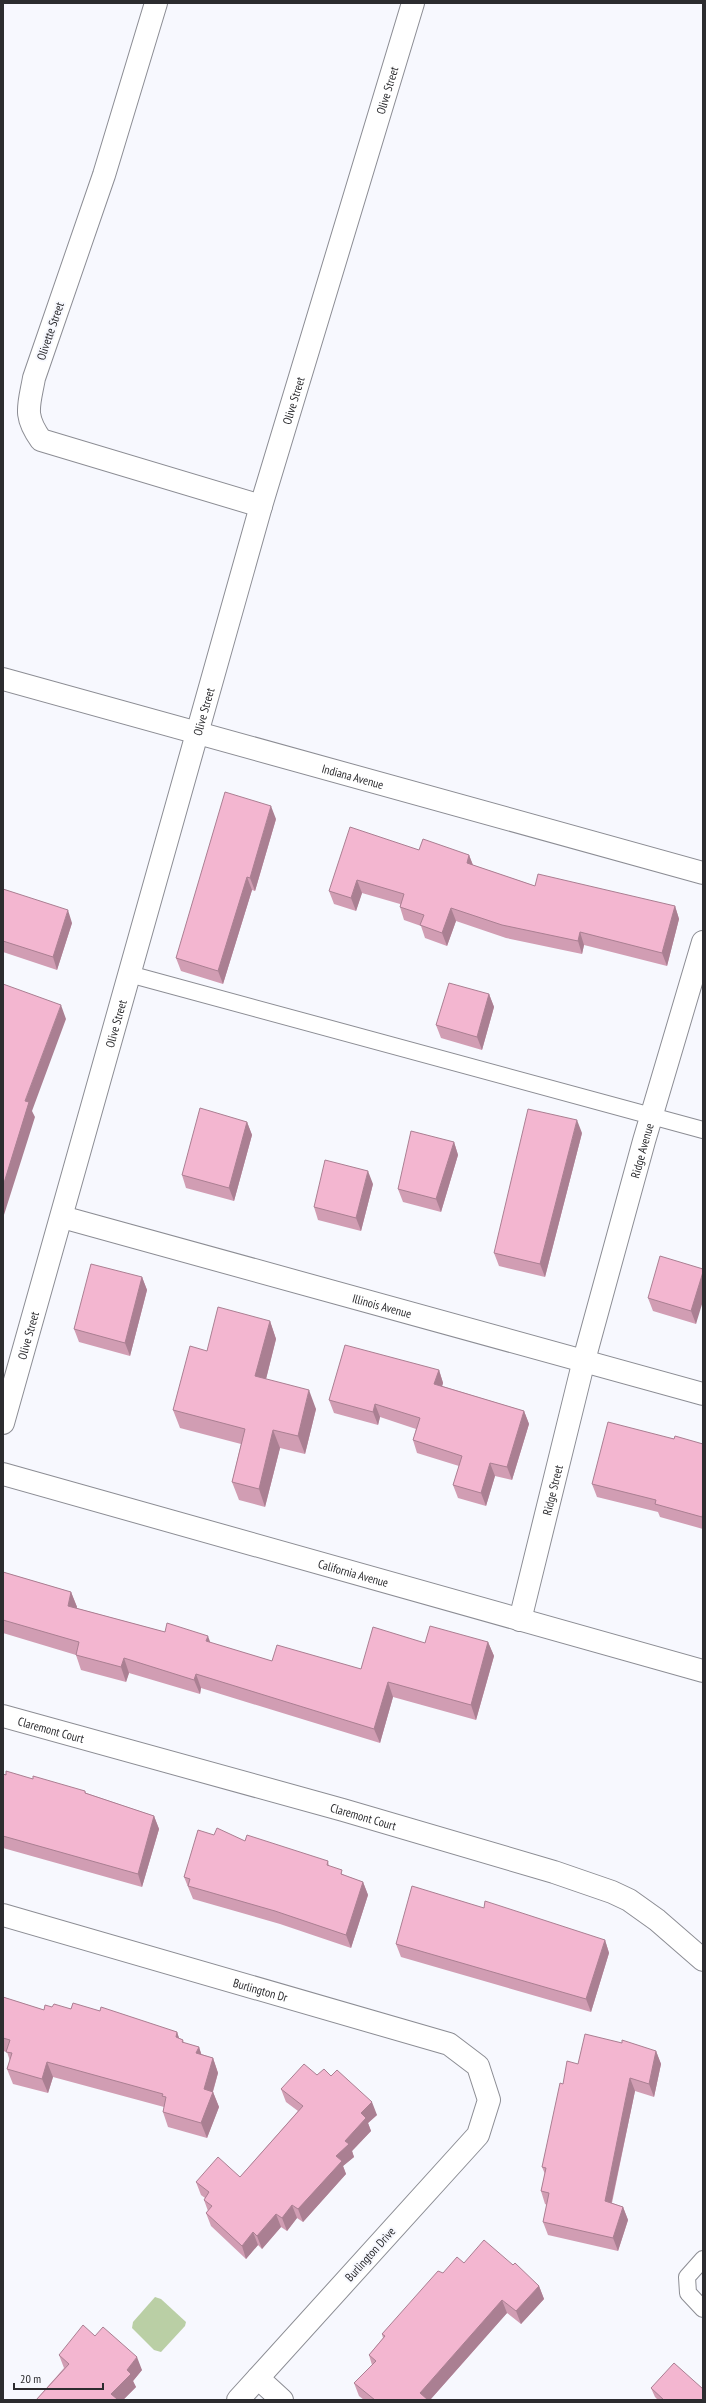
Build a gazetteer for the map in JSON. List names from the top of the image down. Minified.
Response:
{"streets":{"street":["Olive Street","Olivette Street","Indiana Avenue","Ridge Avenue","Illinois Avenue","Ridge Street","California Avenue","Claremont Court","Burlington Dr","Burlington Drive"]},"crossings":[["Olive Street","Olivette Street"],["Olive Street","Indiana Avenue"],["Olive Street","Illinois Avenue"],["Ridge Avenue","Illinois Avenue"],["Ridge Avenue","Ridge Street"],["Illinois Avenue","Ridge Street"],["Ridge Street","California Avenue"],["Burlington Dr","Burlington Drive"]],"scale_bar":"20 m"}
